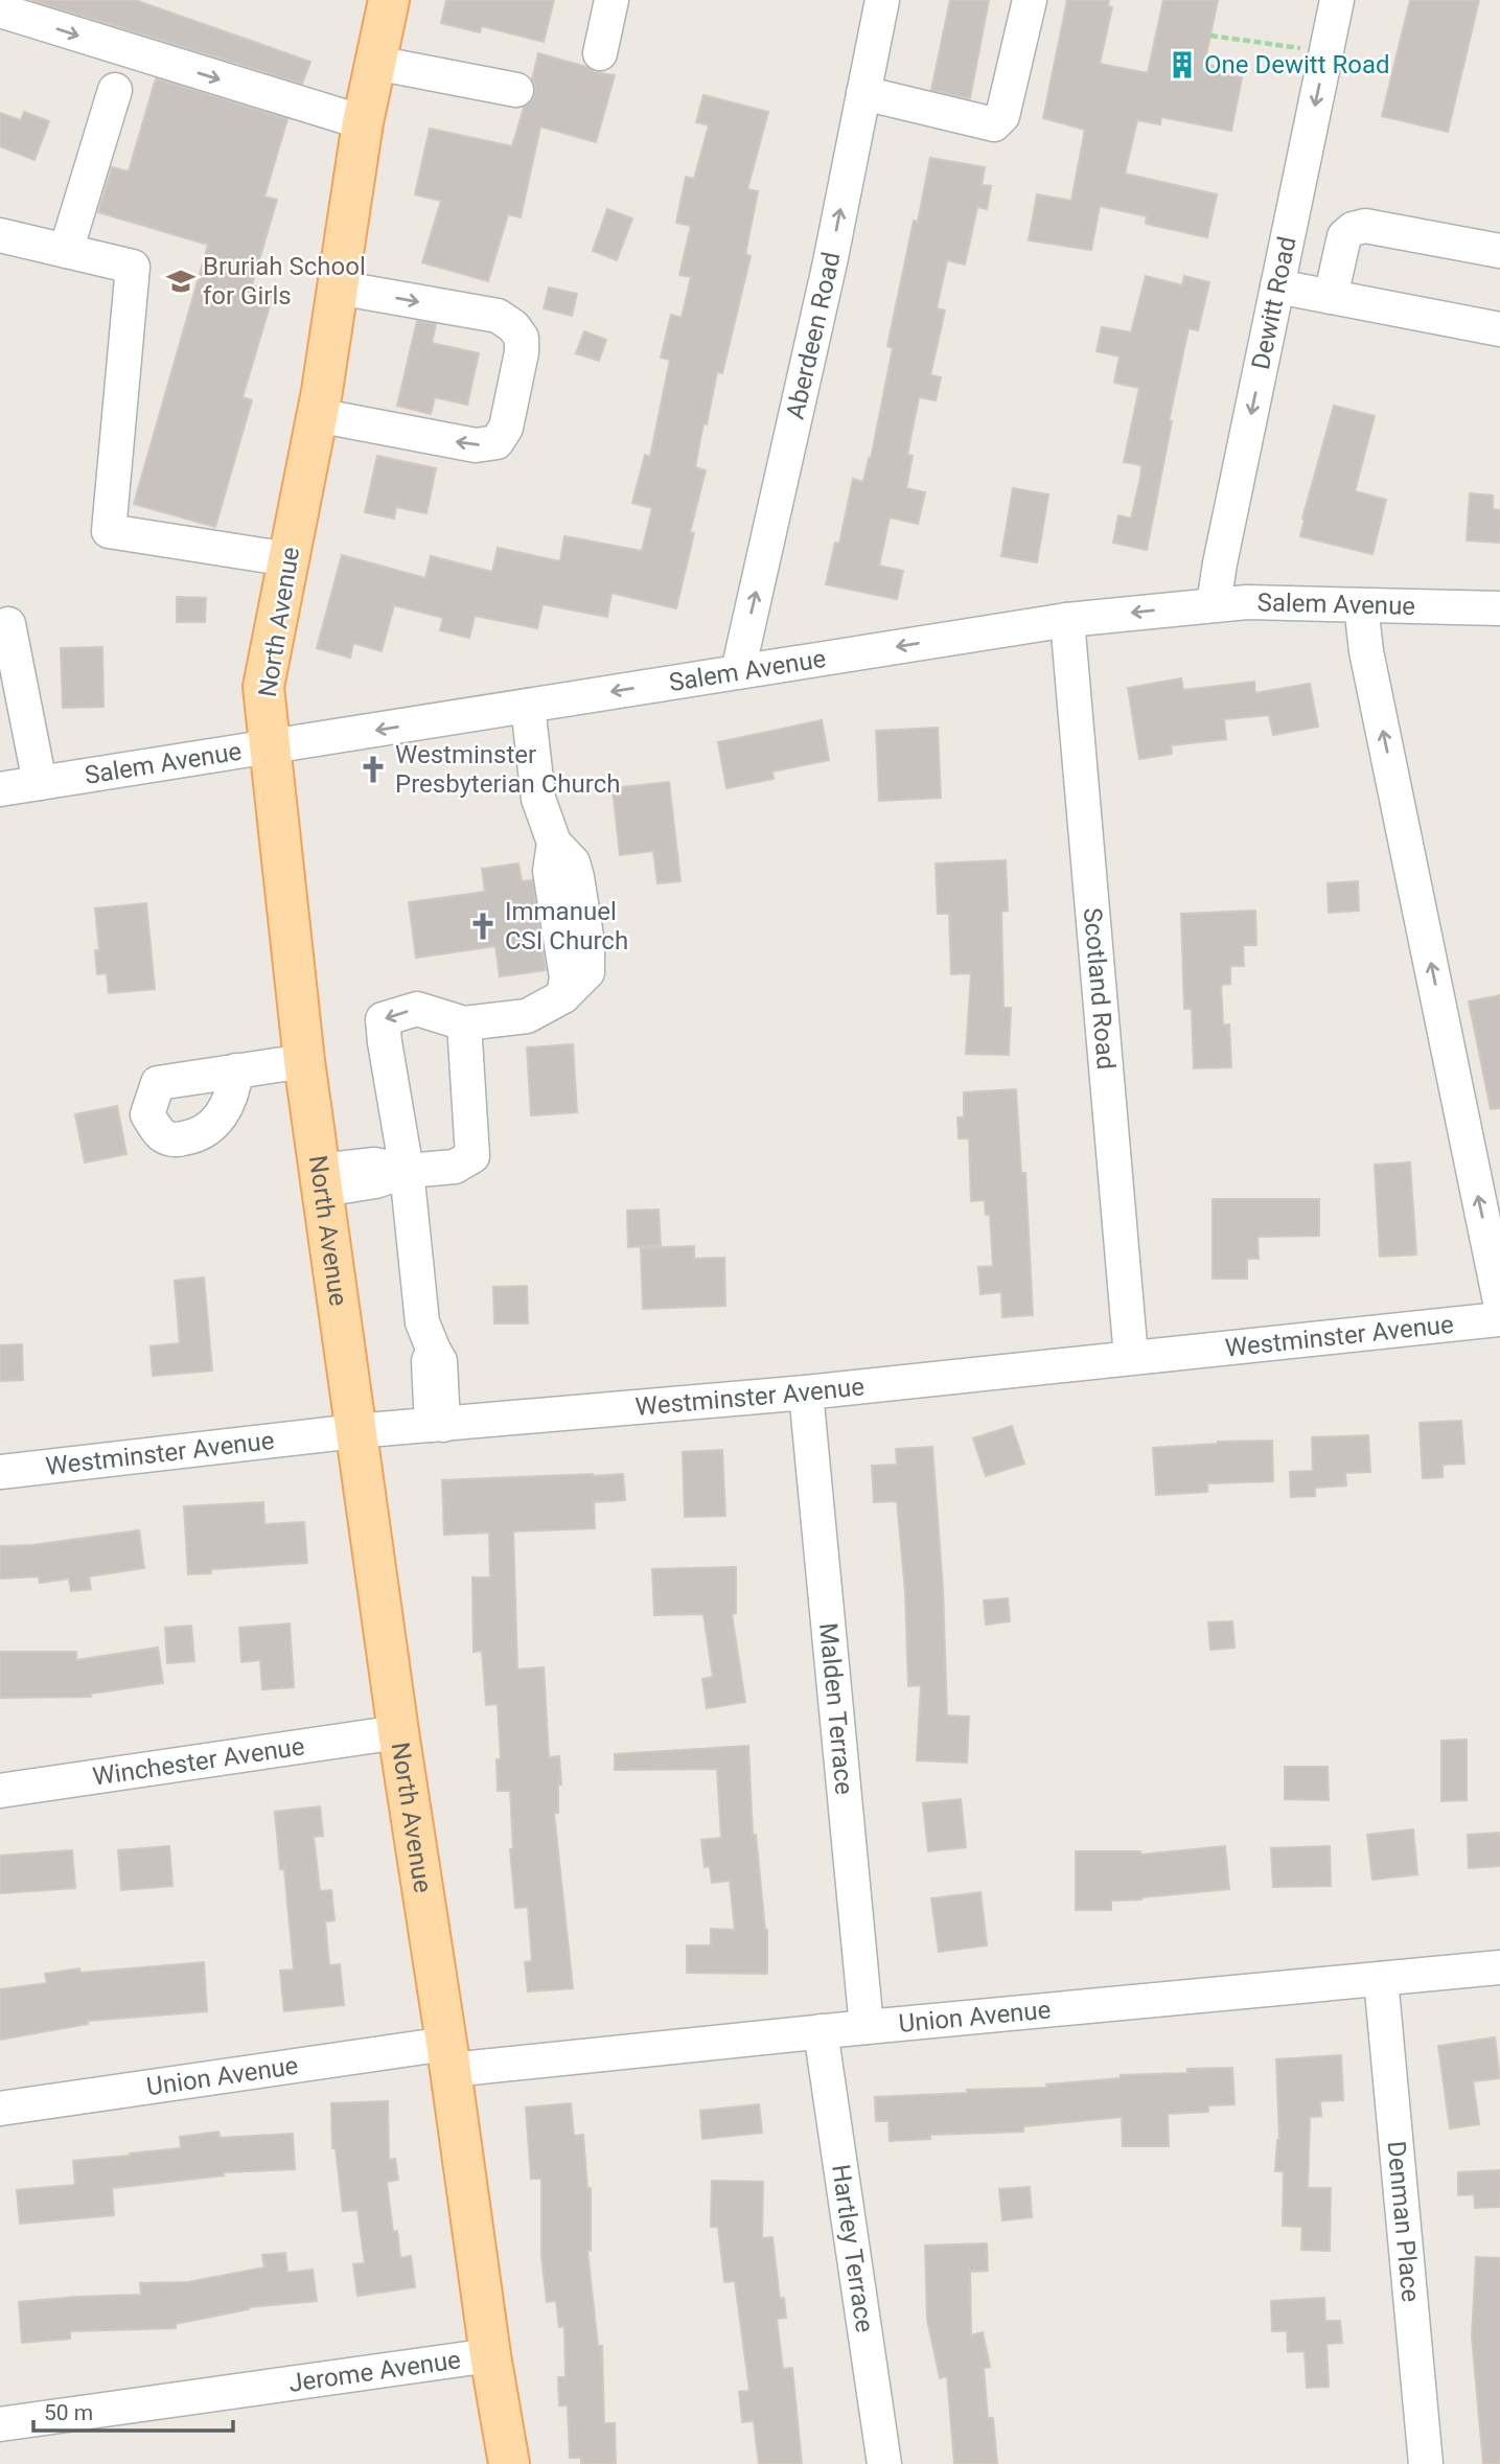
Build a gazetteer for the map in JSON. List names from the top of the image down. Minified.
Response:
{"streets":{"main road":["North Avenue"],"street":["Dewitt Road","Aberdeen Road","Salem Avenue","Scotland Road","Westminster Avenue","Malden Terrace","Winchester Avenue","Union Avenue","Denman Place","Hartley Terrace","Jerome Avenue"]},"crossings":[["Dewitt Road","Salem Avenue"],["Aberdeen Road","Salem Avenue"],["Salem Avenue","North Avenue"],["Salem Avenue","Scotland Road"],["North Avenue","Westminster Avenue"],["North Avenue","Winchester Avenue"],["North Avenue","Union Avenue"],["North Avenue","Jerome Avenue"],["Scotland Road","Westminster Avenue"],["Westminster Avenue","Malden Terrace"],["Malden Terrace","Union Avenue"],["Union Avenue","Denman Place"],["Union Avenue","Hartley Terrace"]],"one_way":["Dewitt Road","Aberdeen Road","Salem Avenue"],"places":{"building":["One Dewitt Road"],"school or university":["Bruriah School for Girls"],"church":["Westminster Presbyterian Church","Immanuel CSI Church"]},"scale_bar":"50 m"}
